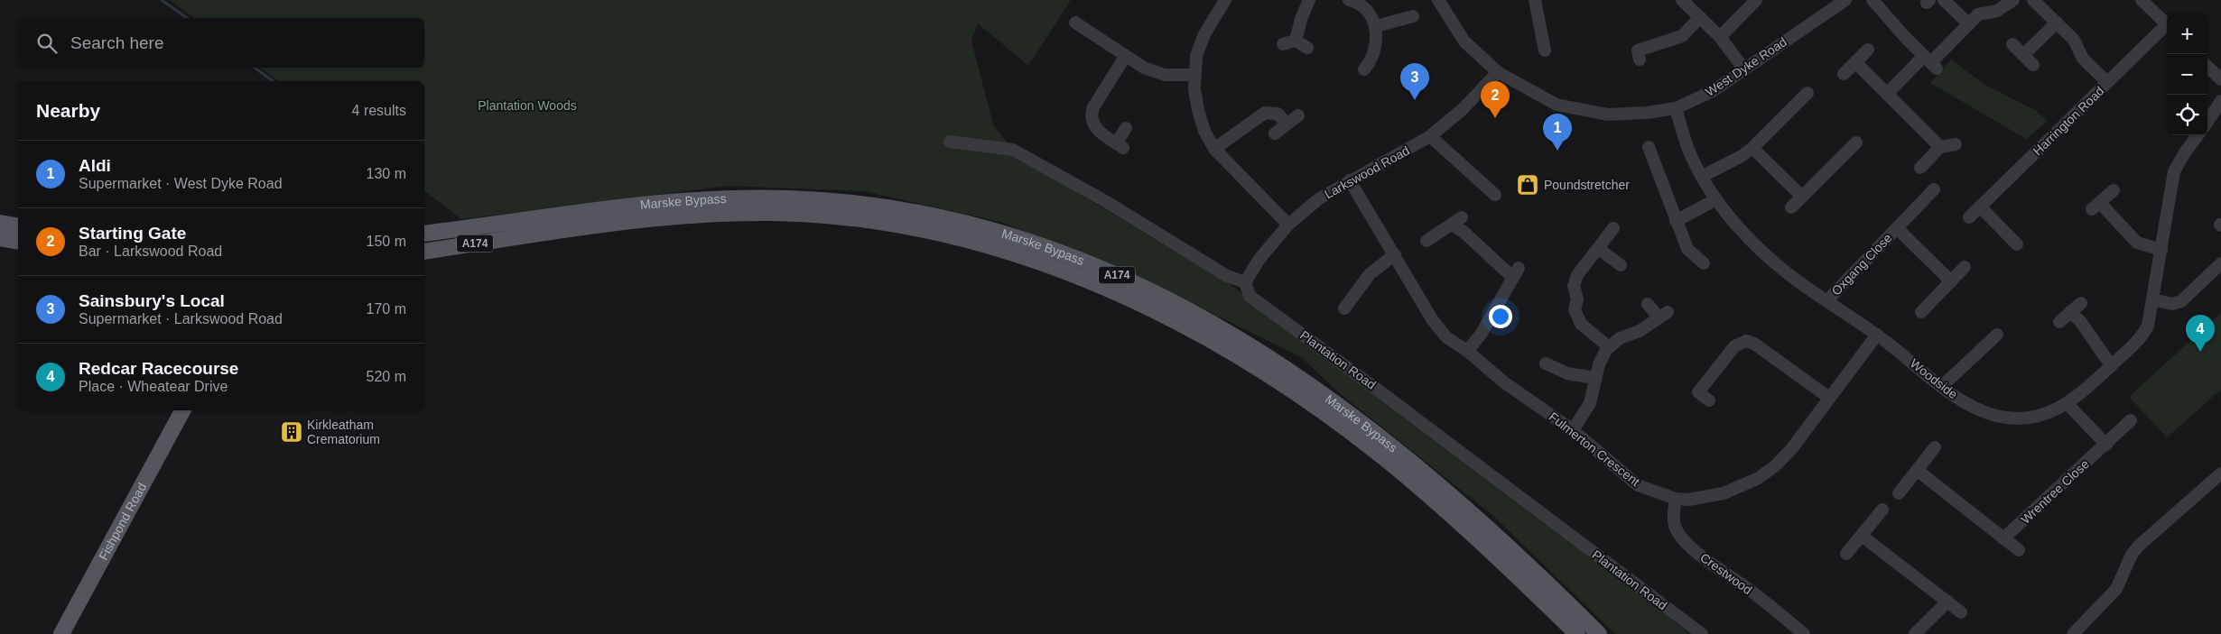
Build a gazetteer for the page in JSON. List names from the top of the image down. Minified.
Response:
{"streets":{"main road":["Marske Bypass","A174","Fishpond Road"],"street":["West Dyke Road","Harrington Road","Larkswood Road","Oxgang Close","Plantation Road","Woodside","Fulmerton Crescent","Wrentree Close","Crestwood"]},"crossings":[["West Dyke Road","Larkswood Road"],["West Dyke Road","Woodside"],["Larkswood Road","Plantation Road"],["Larkswood Road","Fulmerton Crescent"],["Oxgang Close","Woodside"],["Woodside","Fulmerton Crescent"],["Fulmerton Crescent","Crestwood"]],"parks":["Plantation Woods"],"places":{"shop":["Poundstretcher"],"building":["Kirkleatham Crematorium"]},"page":{"map_buttons":["+","−"],"search":"Search here","pins":["3","2","1","4"],"heading":["Nearby","4 results"],"list":[{"mark":"1","name":"Aldi","note":"Supermarket · West Dyke Road","value":"130 m"},{"mark":"2","name":"Starting Gate","note":"Bar · Larkswood Road","value":"150 m"},{"mark":"3","name":"Sainsbury's Local","note":"Supermarket · Larkswood Road","value":"170 m"},{"mark":"4","name":"Redcar Racecourse","note":"Place · Wheatear Drive","value":"520 m"}]}}
